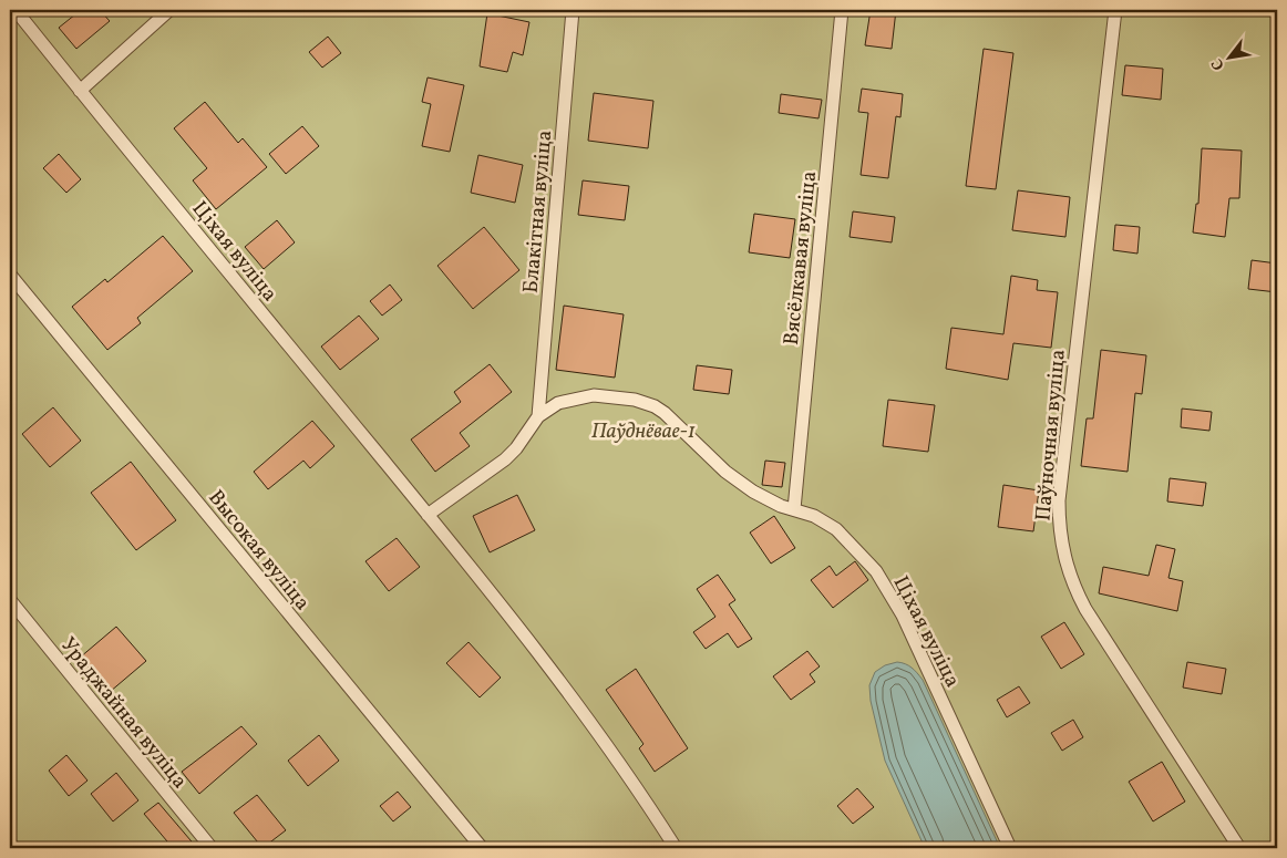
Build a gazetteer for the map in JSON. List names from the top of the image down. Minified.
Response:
{"streets":{"lane":["Блакітная вуліца","Ціхая вуліца","Вясёлкавая вуліца","Паўночная вуліца","Высокая вуліца","Ураджайная вуліца"]},"crossings":[["Блакітная вуліца","Ціхая вуліца"],["Ціхая вуліца","Вясёлкавая вуліца"]],"parks":["Паўднёвае-1"],"north":"bottom left"}
